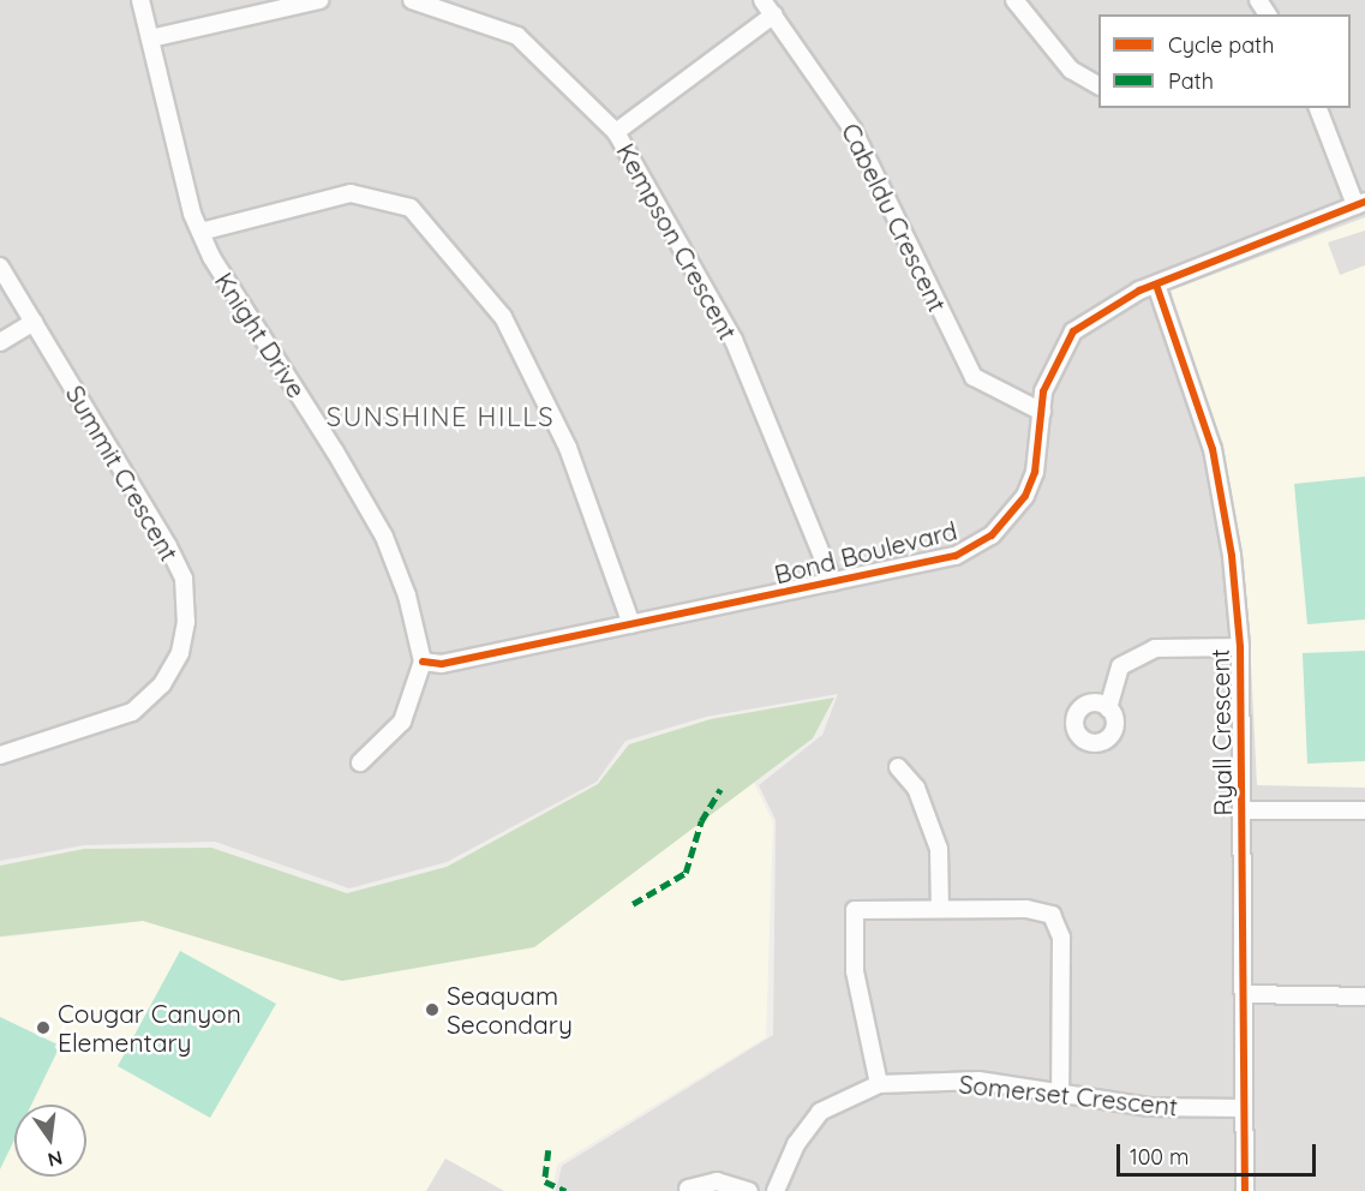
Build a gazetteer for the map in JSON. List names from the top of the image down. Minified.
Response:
{"streets":{"street":["Cabeldu Crescent","Kempson Crescent","Knight Drive","Summit Crescent","Bond Boulevard","Ryall Crescent","Somerset Crescent"]},"crossings":[["Cabeldu Crescent","Bond Boulevard"],["Kempson Crescent","Bond Boulevard"],["Knight Drive","Bond Boulevard"],["Bond Boulevard","Ryall Crescent"],["Ryall Crescent","Somerset Crescent"]],"districts":["SUNSHINE HILLS"],"places":["Seaquam Secondary","Cougar Canyon Elementary"],"legend":["Cycle path","Path"],"scale_bar":"100 m","north":"bottom"}
